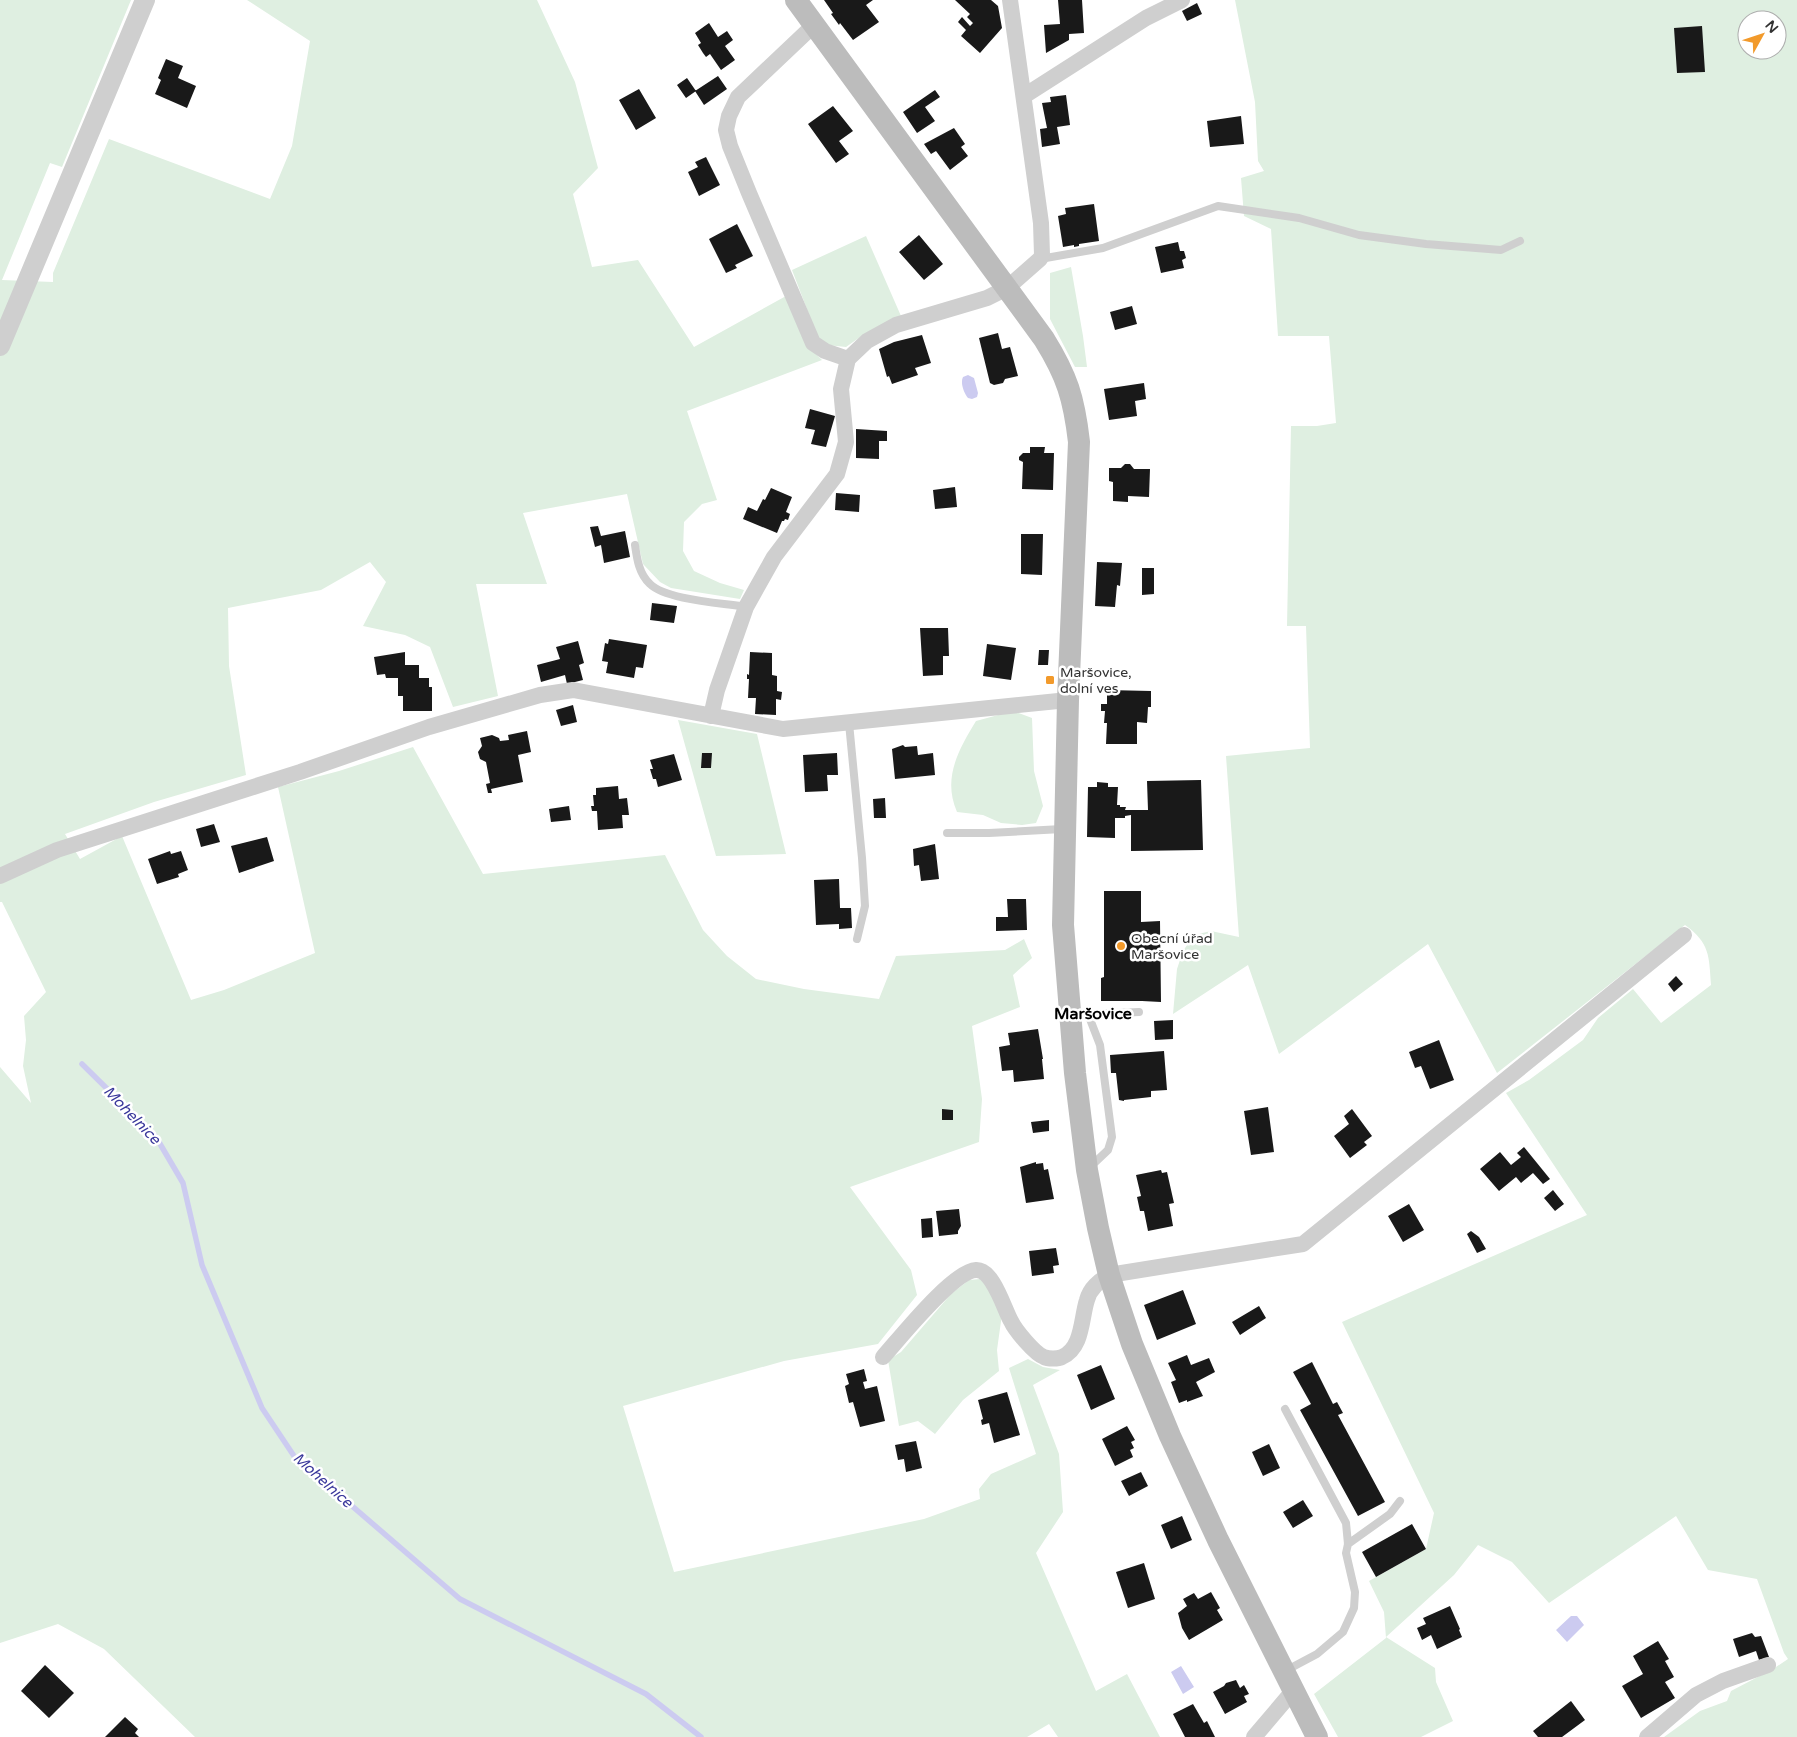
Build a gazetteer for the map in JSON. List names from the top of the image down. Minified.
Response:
{"districts":["Maršovice"],"water":["Mohelnice"],"places":{"transit":["Maršovice, dolní ves"],"other":["Obecní úřad Maršovice"]},"north":"top right"}
